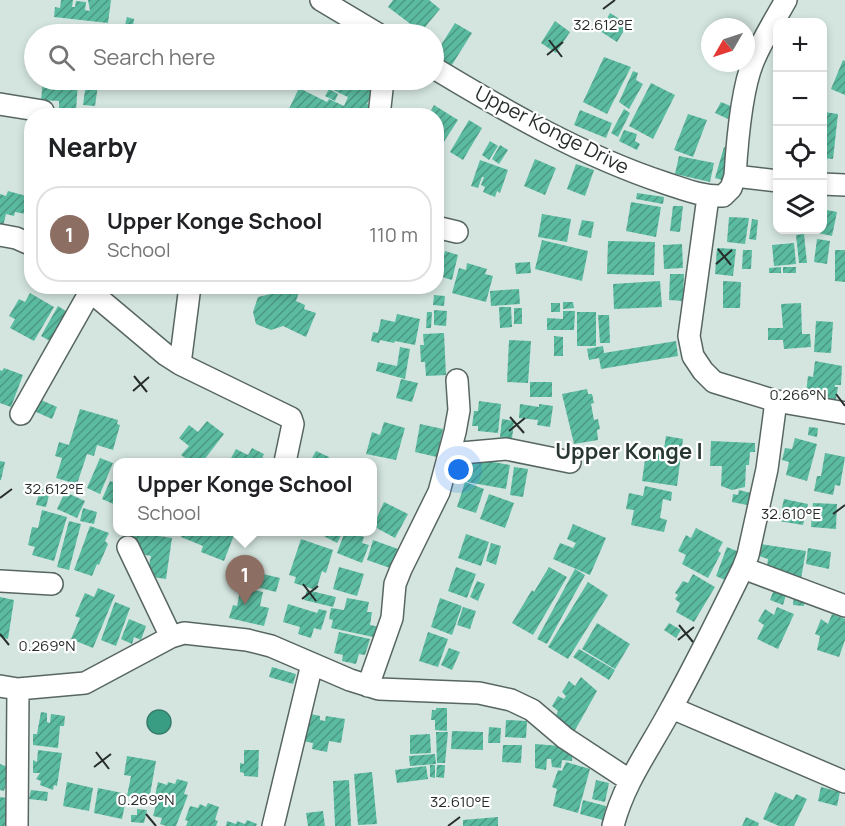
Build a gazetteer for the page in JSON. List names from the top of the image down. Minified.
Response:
{"streets":{"street":["Upper Konge Drive"]},"districts":["Upper Konge I"],"north":"bottom left","page":{"map_buttons":["+","−"],"search":"Search here","heading":"Nearby","list":[{"mark":"1","name":"Upper Konge School","note":"School","value":"110 m"}],"popup":["Upper Konge School","School"],"pins":"1"},"coordinates":["32.612°E","0.266°N","32.610°E","0.269°N"]}
